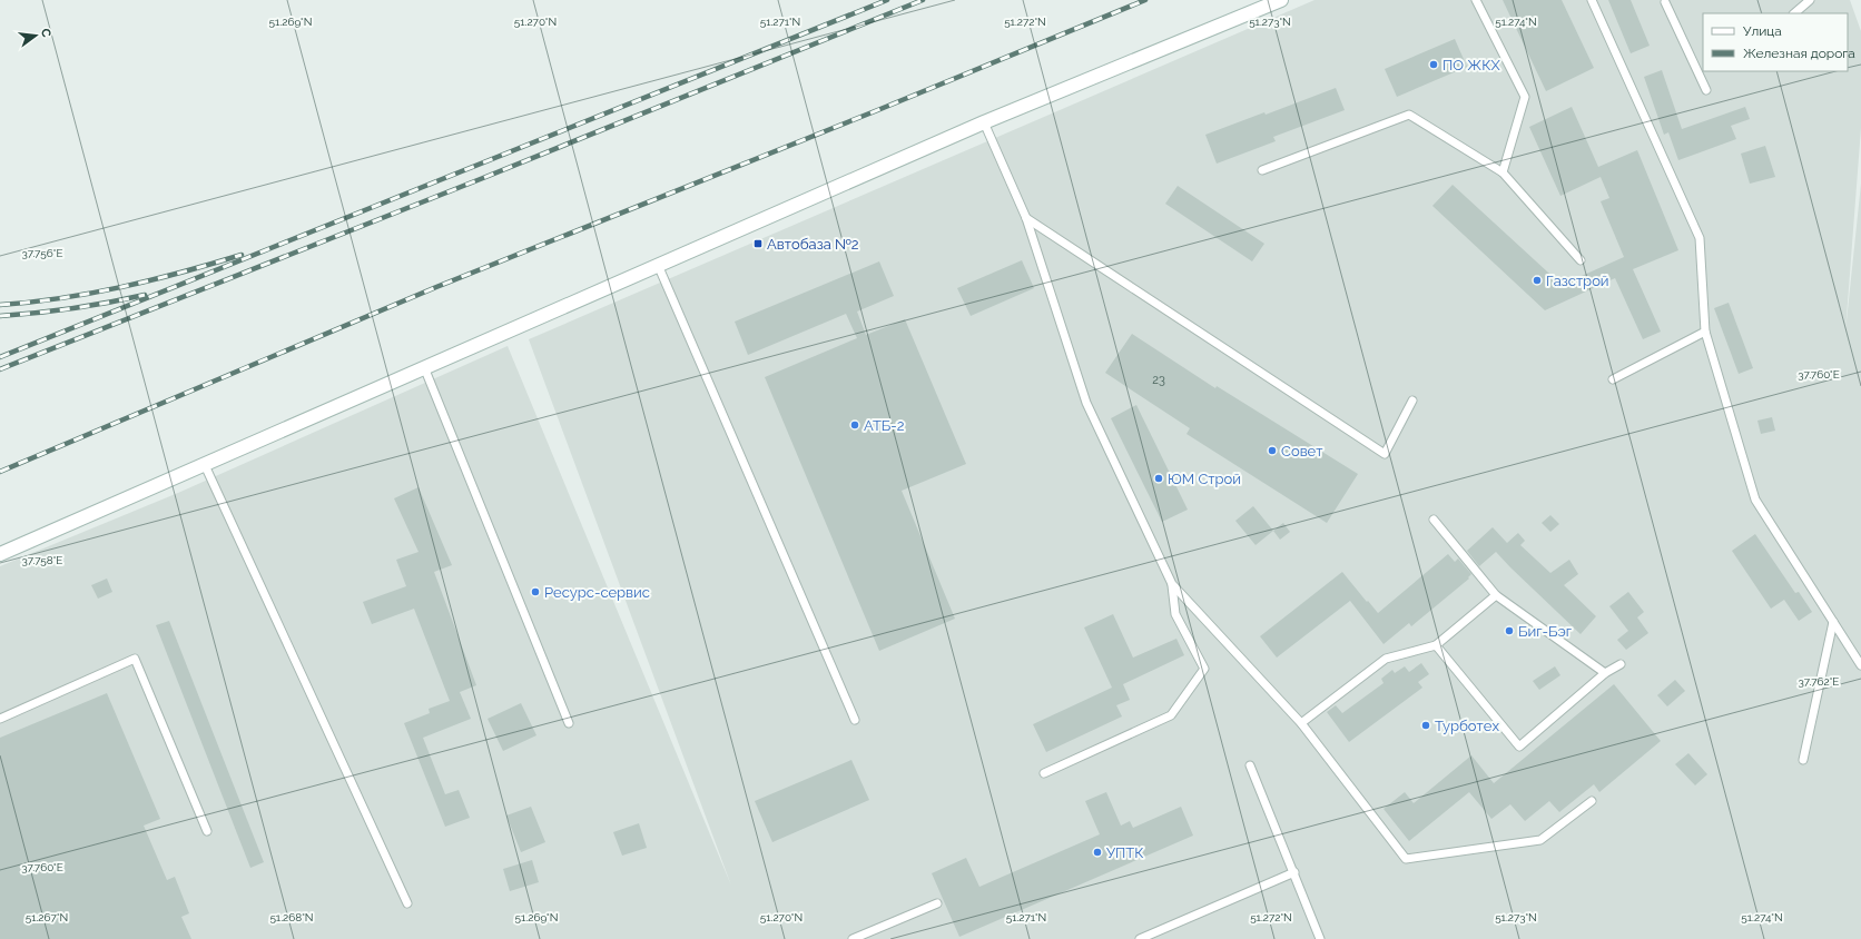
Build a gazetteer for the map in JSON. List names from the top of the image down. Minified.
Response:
{"places":{"other":["ПО ЖКХ","Газстрой","АТБ-2","Совет","ЮМ Строй","Ресурс-сервис","Биг-Бэг","Турботех","УПТК"],"transit":["Автобаза №2"]},"house_numbers":["23"],"legend":["Улица","Железная дорога"],"north":"right","coordinates":["51.269°N","51.270°N","51.271°N","51.272°N","51.273°N","51.274°N","37.756°E","37.760°E","37.758°E","37.762°E","51.267°N","51.268°N"]}
